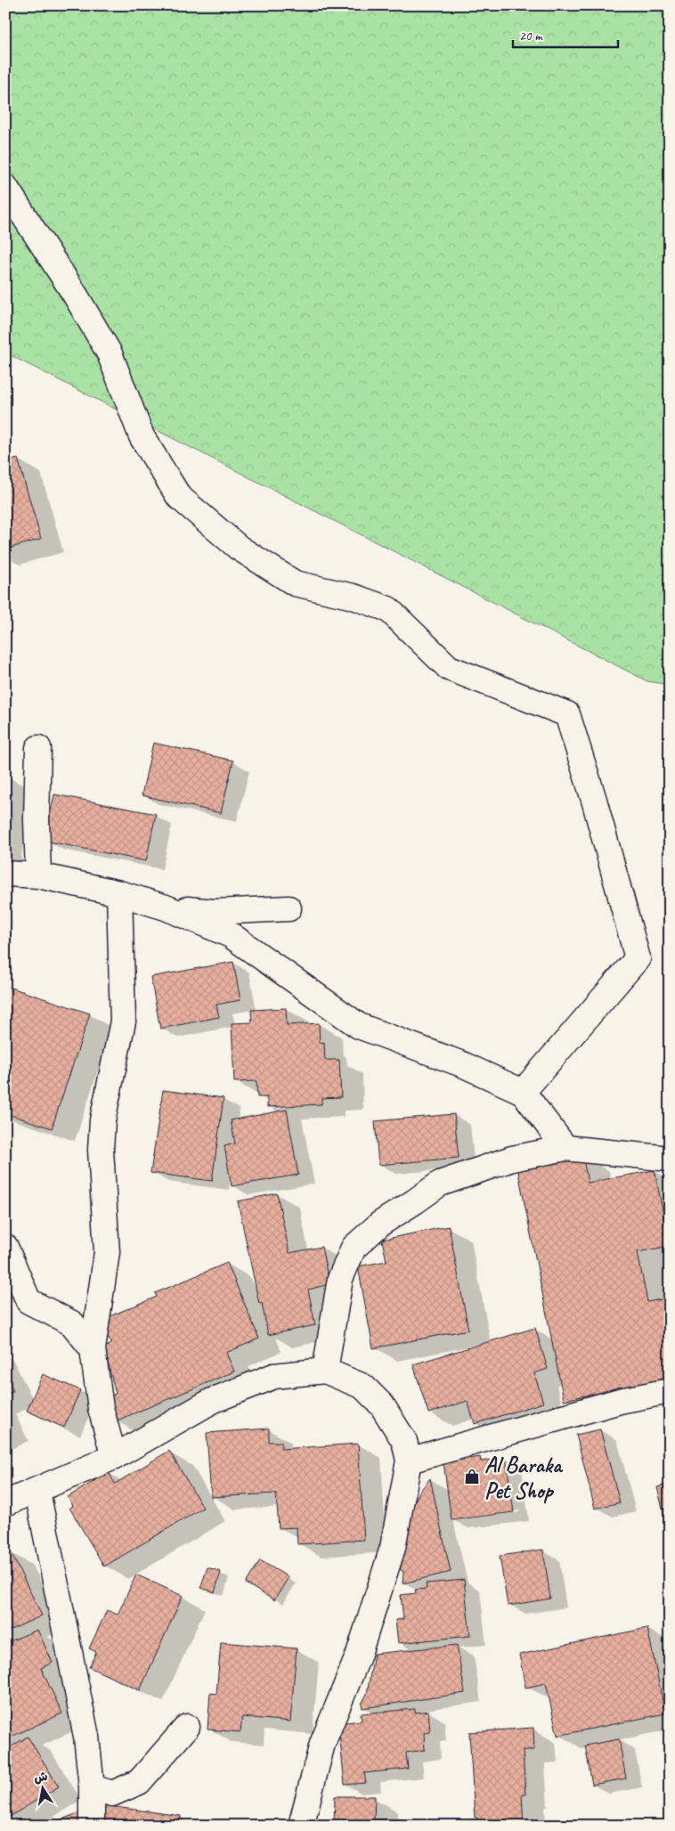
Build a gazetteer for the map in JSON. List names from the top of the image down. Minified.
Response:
{"places":{"shop":["Al Baraka Pet Shop"]},"scale_bar":"20 m","north":"top"}
